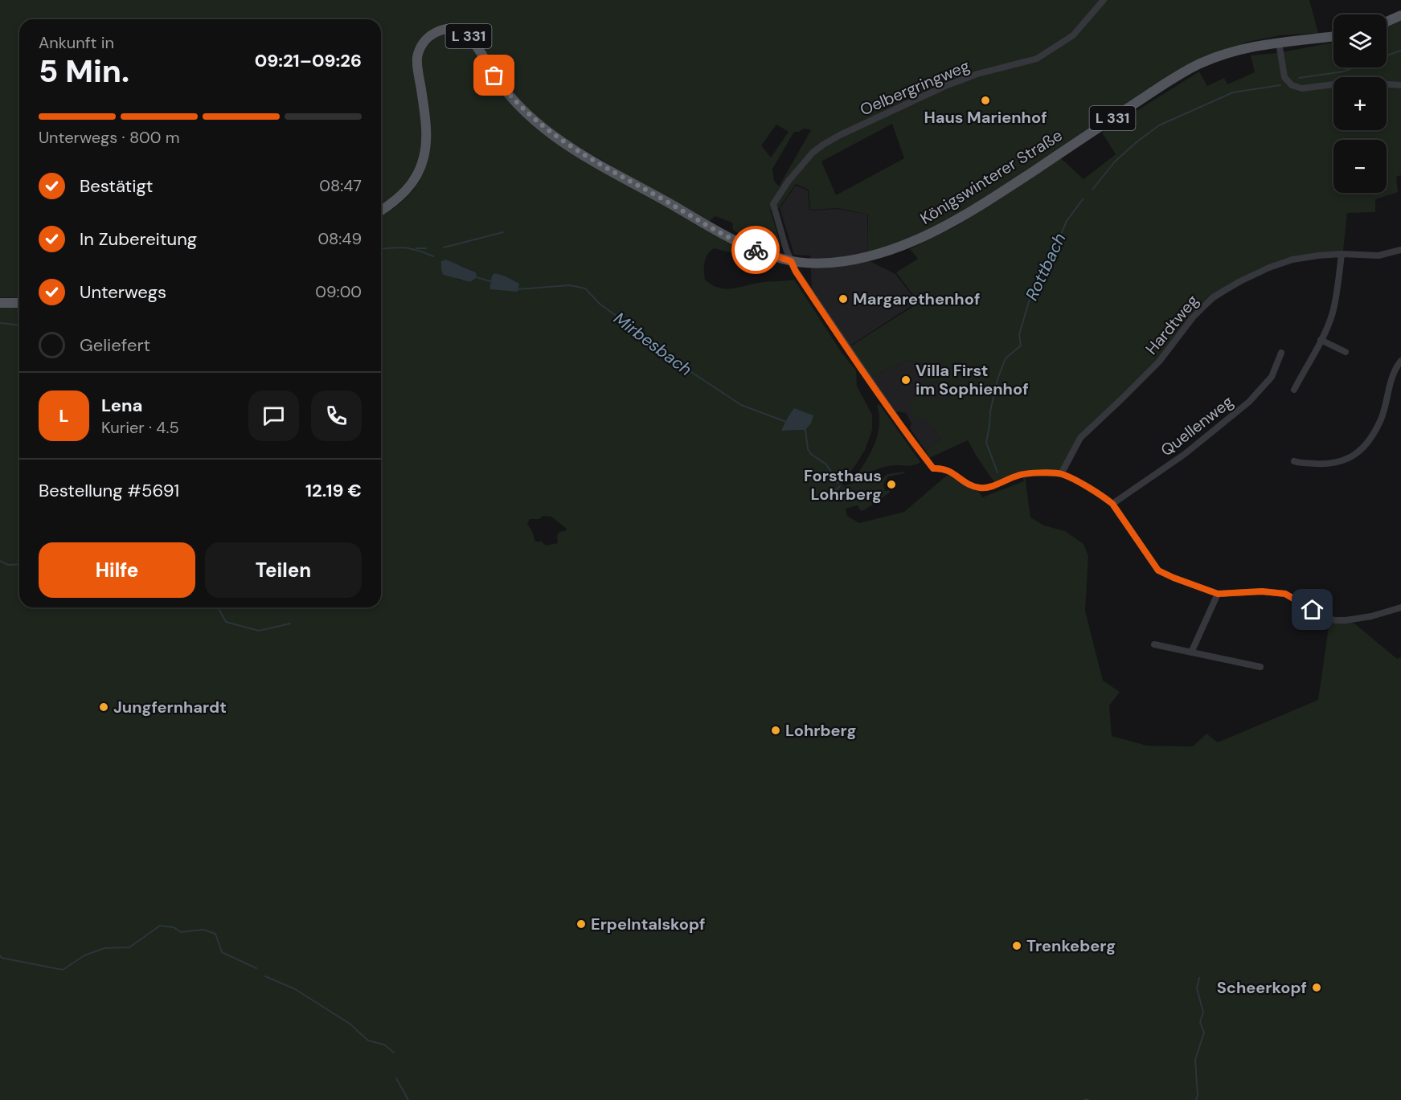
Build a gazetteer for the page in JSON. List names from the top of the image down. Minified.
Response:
{"streets":{"main road":["L 331","Königswinterer Straße"],"street":["Oelbergringweg","Hardtweg","Quellenweg"]},"crossings":[["Oelbergringweg","Königswinterer Straße"]],"water":["Rottbach","Mirbesbach"],"places":["Haus Marienhof","Margarethenhof","Villa First im Sophienhof","Forsthaus Lohrberg","Jungfernhardt","Lohrberg","Erpelntalskopf","Trenkeberg","Scheerkopf"],"page":{"map_buttons":["+","−"],"heading":["5 Min.","Ankunft in","09:21–09:26"],"panel":["Lena","Kurier · 4.5","Bestellung #5691","12.19 €"],"bar":"Unterwegs · 800 m","list":[["Bestätigt","08:47"],["In Zubereitung","08:49"],["Unterwegs","09:00"],"Geliefert"],"round":"L","buttons":["Hilfe","Teilen"]}}
